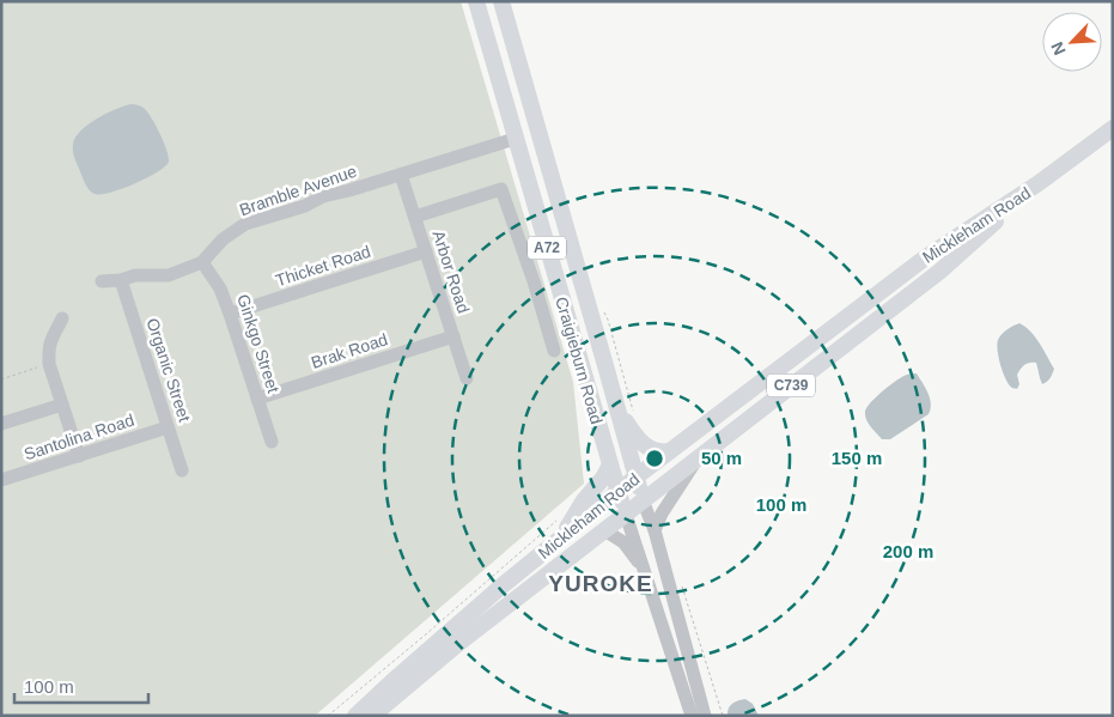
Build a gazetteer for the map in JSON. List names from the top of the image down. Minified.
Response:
{"streets":{"main road":["Mickleham Road","A72","Craigieburn Road","C739"],"street":["Bramble Avenue","Thicket Road","Arbor Road","Ginkgo Street","Brak Road","Organic Street","Santolina Road"]},"crossings":[["Bramble Avenue","Arbor Road"],["Bramble Avenue","Ginkgo Street"],["Bramble Avenue","Craigieburn Road"],["Bramble Avenue","Organic Street"],["Mickleham Road","Craigieburn Road"],["Thicket Road","Arbor Road"],["Thicket Road","Ginkgo Street"],["Arbor Road","Brak Road"],["Ginkgo Street","Brak Road"],["Organic Street","Santolina Road"]],"districts":["YUROKE"],"scale_bar":"100 m","north":"bottom left","rings":["50 m","150 m","100 m","200 m"]}
